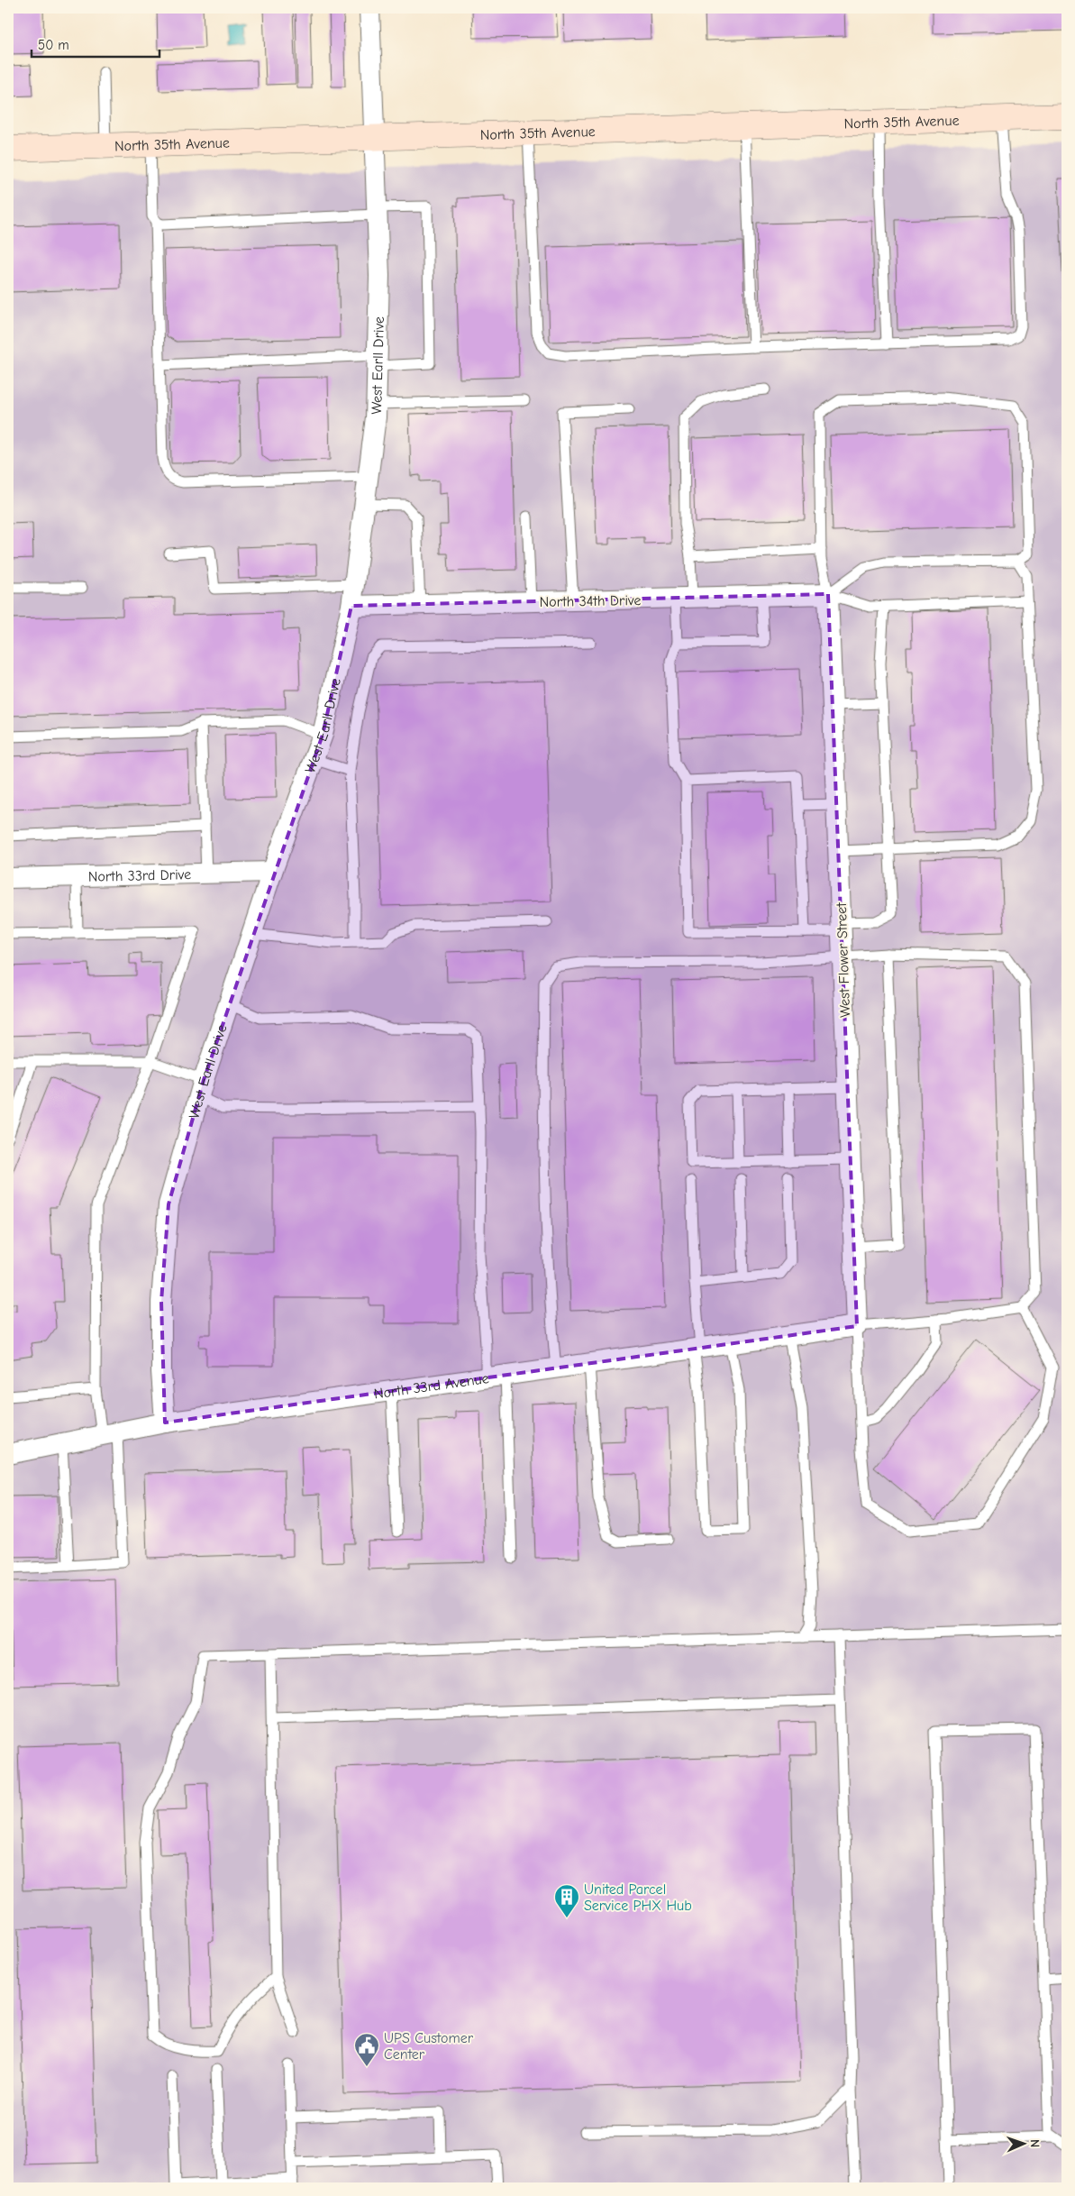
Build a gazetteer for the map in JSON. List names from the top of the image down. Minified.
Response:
{"streets":{"main road":["North 35th Avenue"],"street":["West Earll Drive","North 34th Drive","North 33rd Drive","West Flower Street","North 33rd Avenue"]},"crossings":[["North 35th Avenue","West Earll Drive"],["West Earll Drive","North 34th Drive"],["West Earll Drive","North 33rd Drive"],["West Earll Drive","North 33rd Avenue"],["North 34th Drive","West Flower Street"],["West Flower Street","North 33rd Avenue"]],"places":{"building":["United Parcel Service PHX Hub"],"public building":["UPS Customer Center"]},"scale_bar":"50 m","north":"right"}
